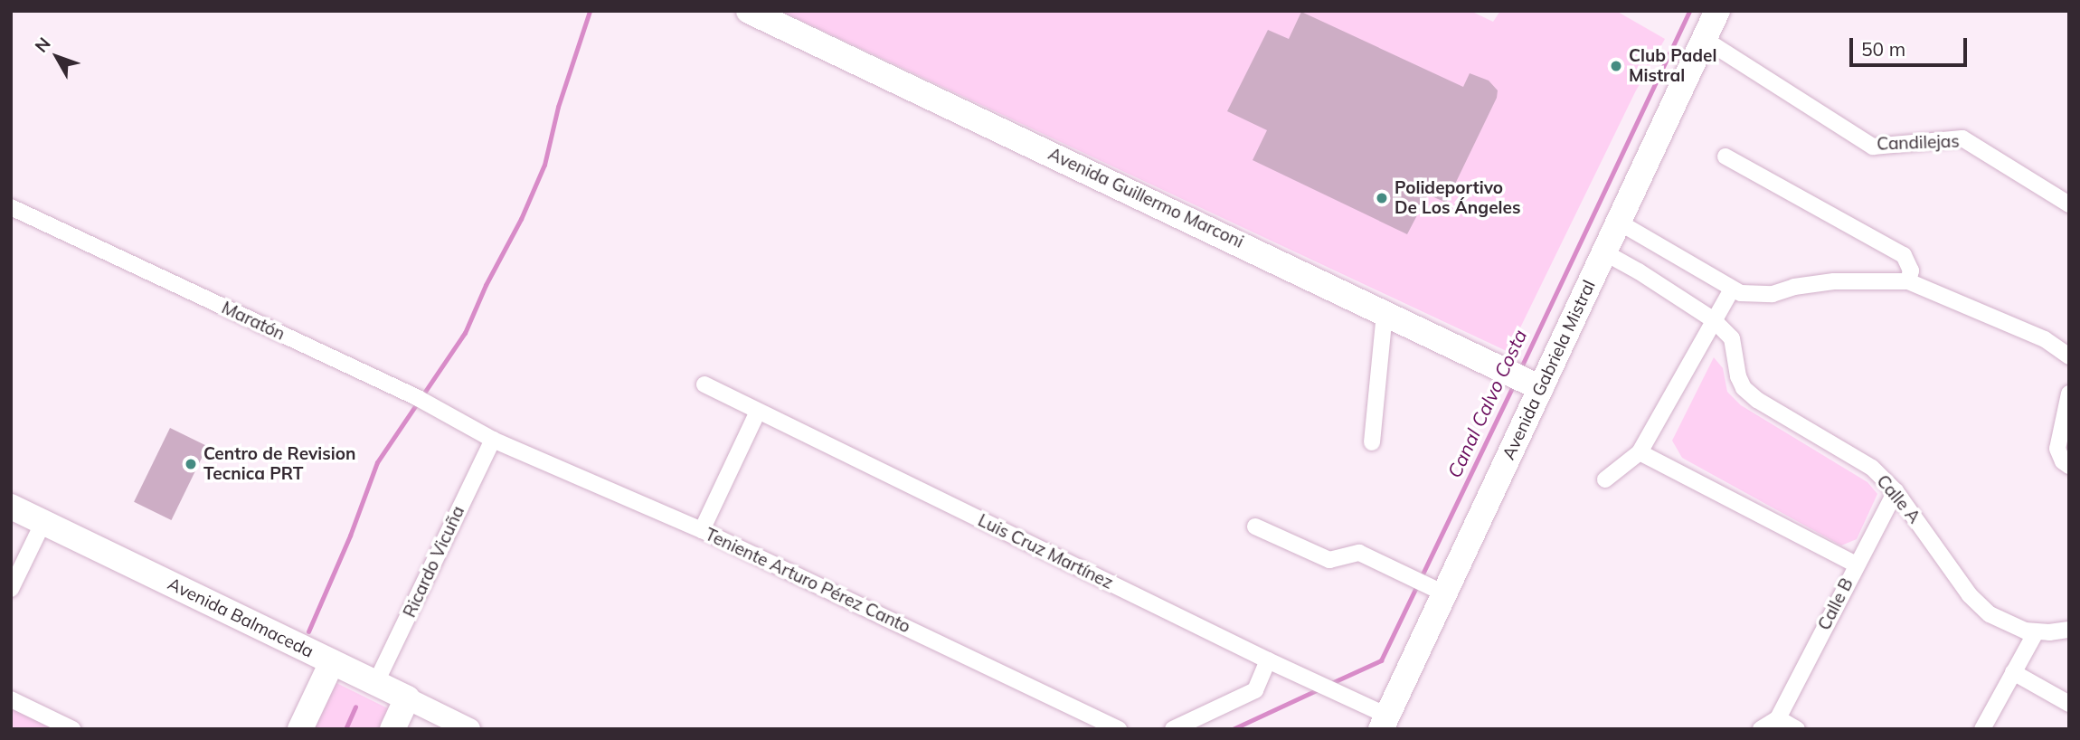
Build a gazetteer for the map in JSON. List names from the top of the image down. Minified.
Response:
{"streets":{"main road":["Avenida Guillermo Marconi","Avenida Gabriela Mistral","Avenida Balmaceda"],"street":["Candilejas","Maratón","Calle A","Luis Cruz Martínez","Ricardo Vicuña","Teniente Arturo Pérez Canto","Calle B"]},"crossings":[["Candilejas","Avenida Gabriela Mistral"],["Avenida Guillermo Marconi","Avenida Gabriela Mistral"],["Maratón","Ricardo Vicuña"],["Maratón","Teniente Arturo Pérez Canto"],["Avenida Gabriela Mistral","Calle A"],["Avenida Gabriela Mistral","Luis Cruz Martínez"],["Calle A","Calle B"],["Ricardo Vicuña","Teniente Arturo Pérez Canto"],["Ricardo Vicuña","Avenida Balmaceda"]],"water":["Canal Calvo Costa"],"places":["Club Padel Mistral","Polideportivo De Los Ángeles","Centro de Revision Tecnica PRT"],"scale_bar":"50 m","north":"top left"}
